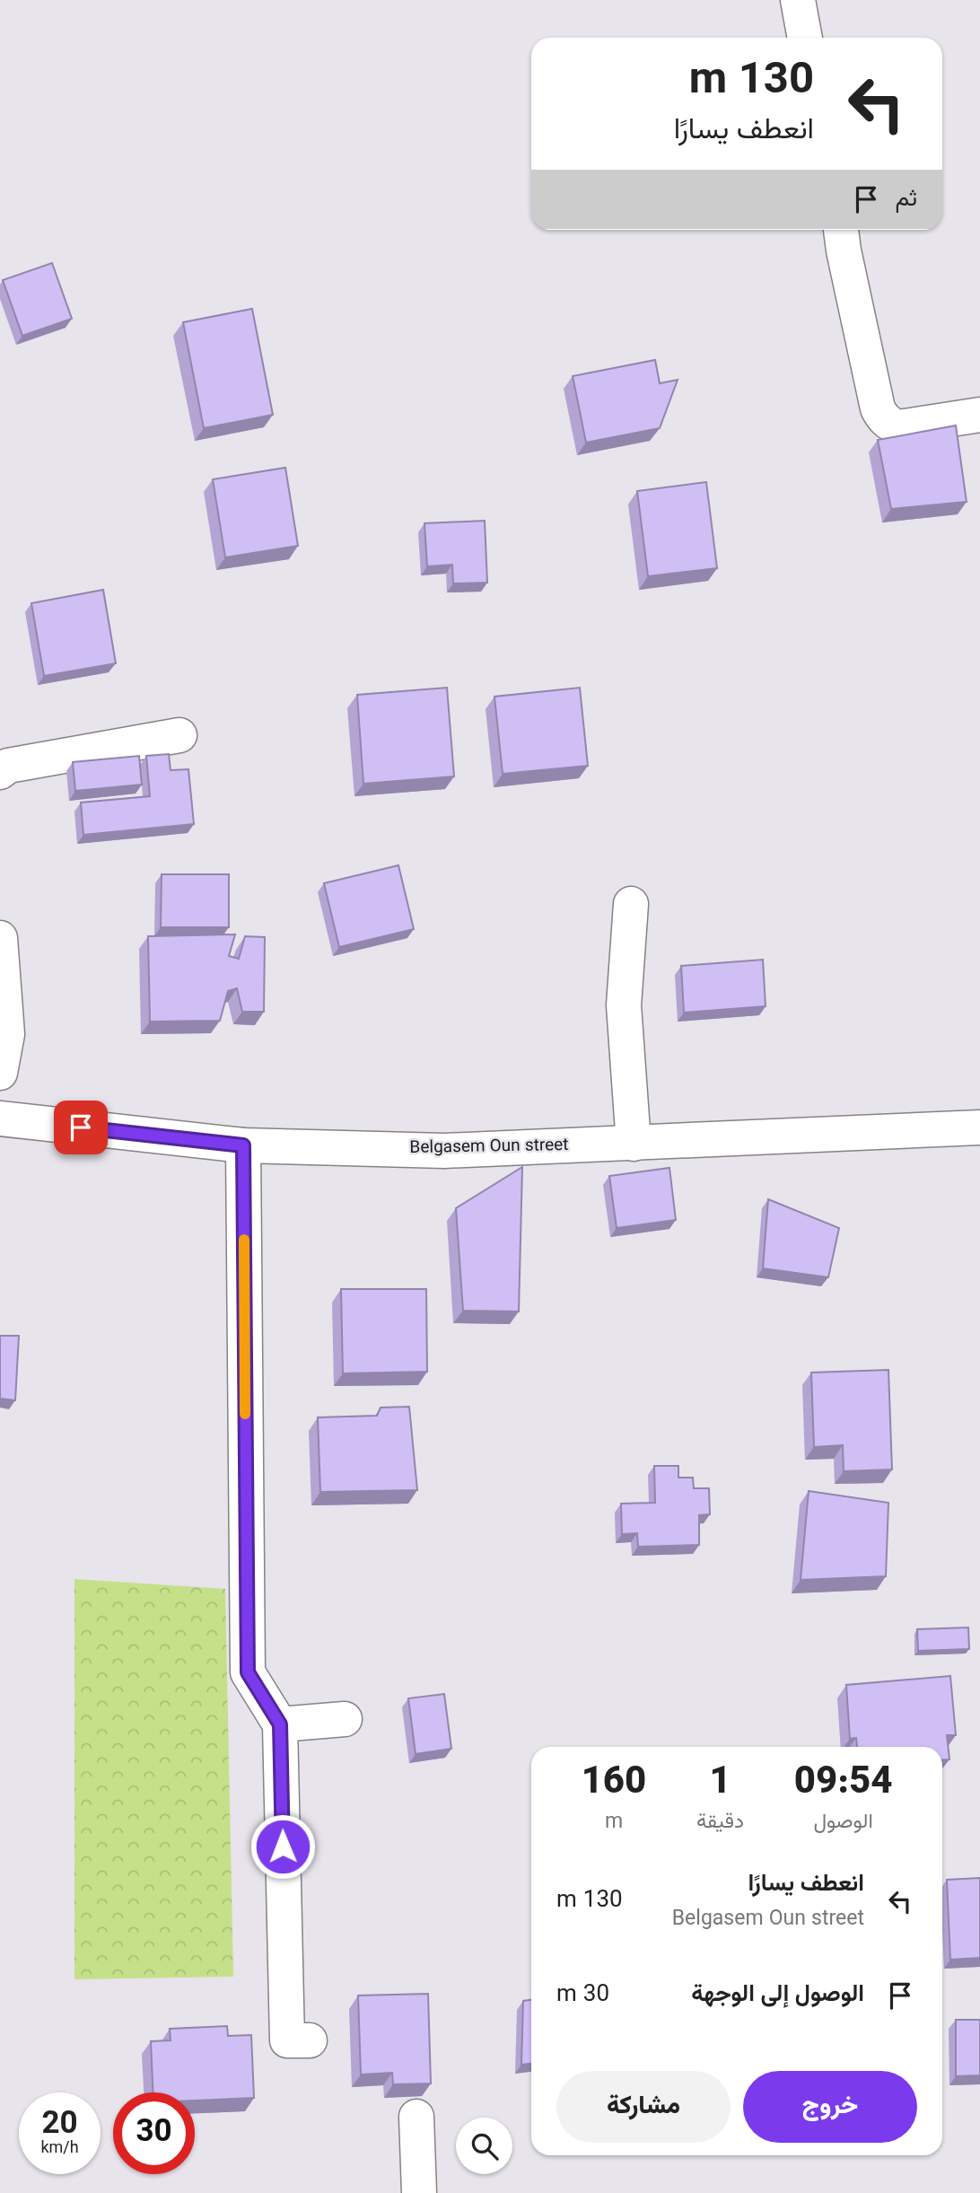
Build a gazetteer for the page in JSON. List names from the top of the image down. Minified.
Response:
{"streets":{"street":["Belgasem Oun street"]},"page":{"turn":["130 m","انعطف يسارًا"],"then":"ثم","eta":["09:54","الوصول","1","دقيقة","160","m"],"list":[{"name":"انعطف يسارًا","note":"Belgasem Oun street","value":"130 m"},{"name":"الوصول إلى الوجهة","value":"30 m"}],"buttons":["خروج","مشاركة"],"speed":"20 km/h","limit":"30"}}
